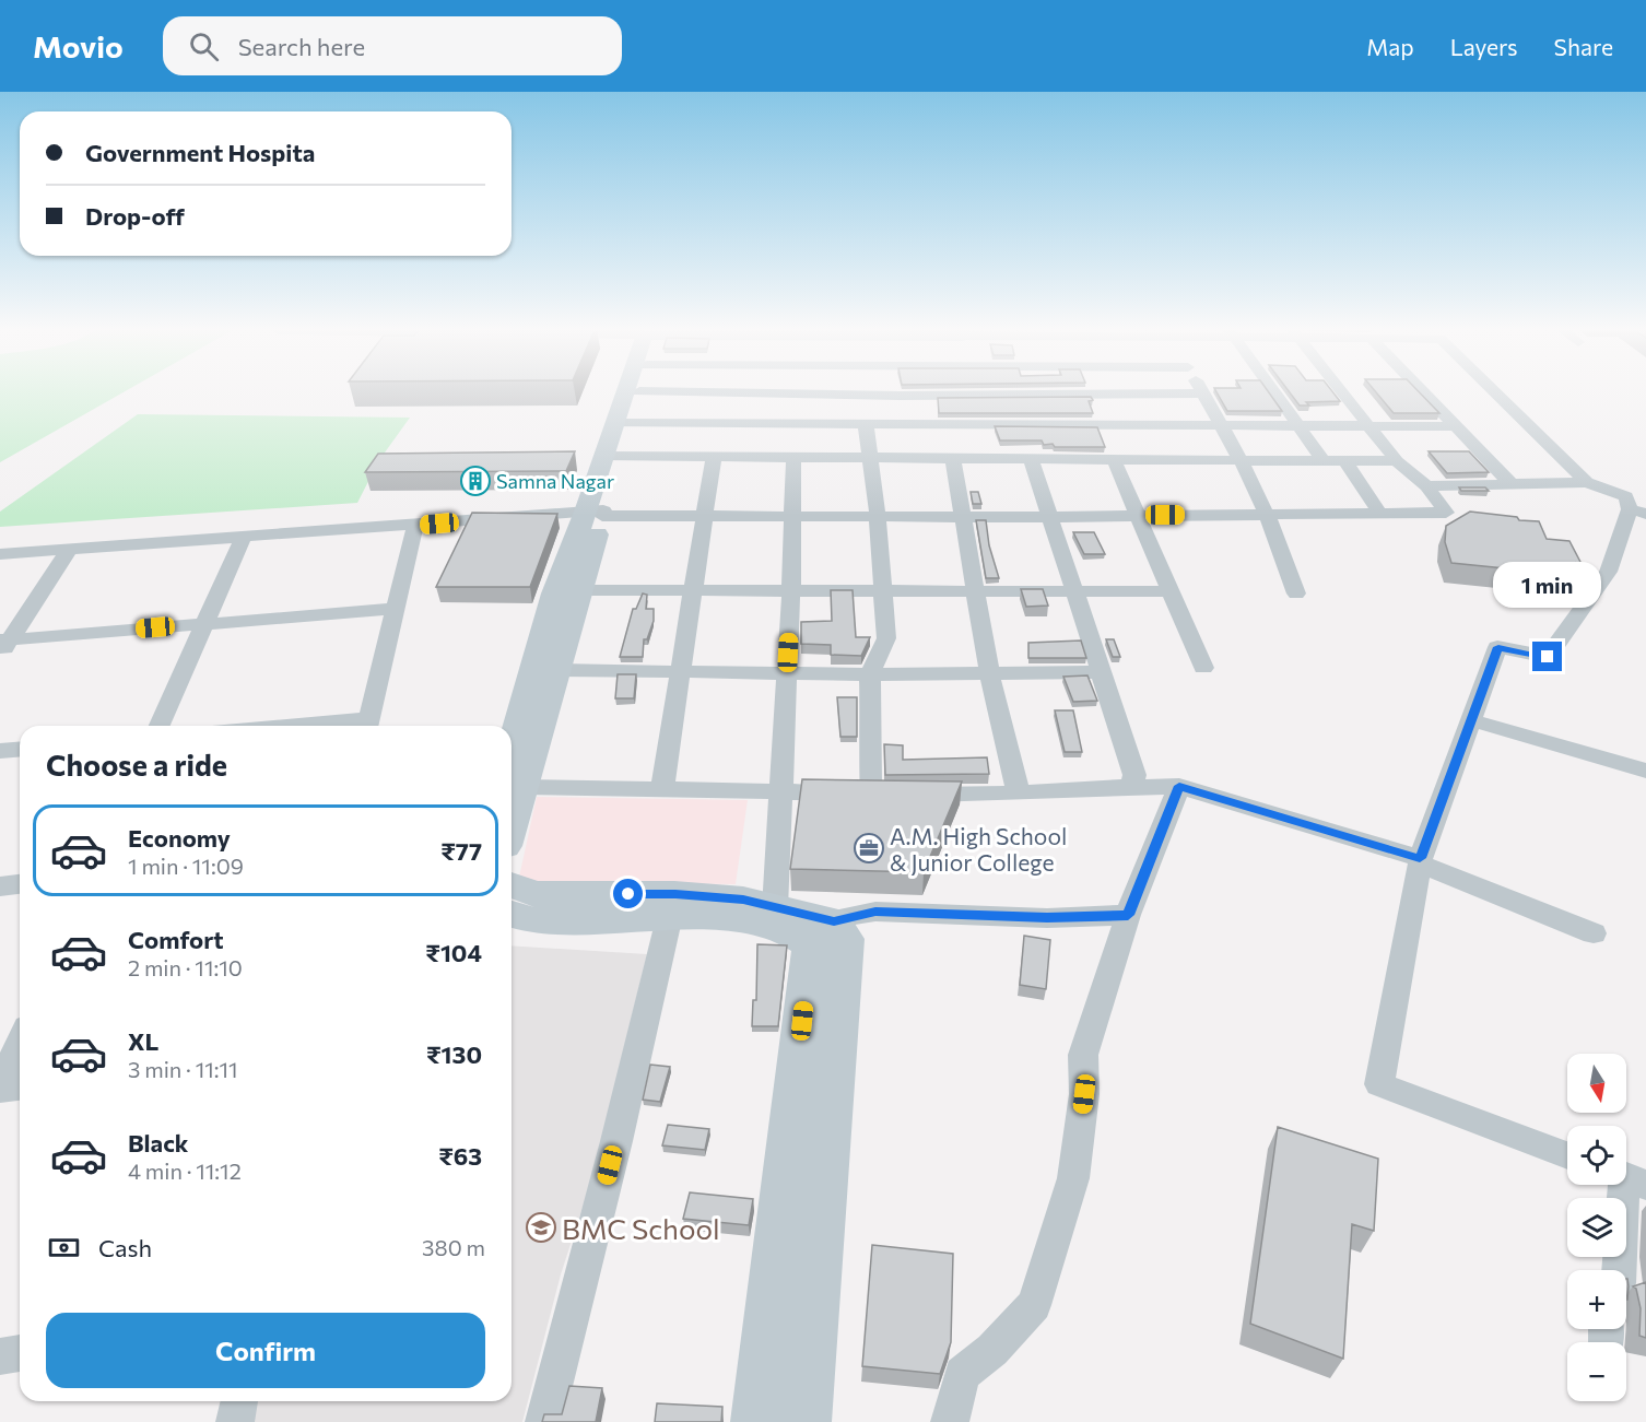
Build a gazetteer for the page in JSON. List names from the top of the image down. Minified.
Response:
{"places":{"building":["Samna Nagar"],"office":["A.M. High School & Junior College"],"school or university":["BMC School"]},"north":"bottom","page":{"header":"Movio","search":"Search here","nav":["Map","Layers","Share"],"banner":["Government Hospita","Drop-off"],"bubble":"1 min","heading":"Choose a ride","list":[{"name":"Economy","note":"1 min · 11:09","value":"₹77"},{"name":"Comfort","note":"2 min · 11:10","value":"₹104"},{"name":"XL","note":"3 min · 11:11","value":"₹130"},{"name":"Black","note":"4 min · 11:12","value":"₹63"}],"map_buttons":["+","−"],"pay":["Cash","380 m"],"buttons":"Confirm"}}
